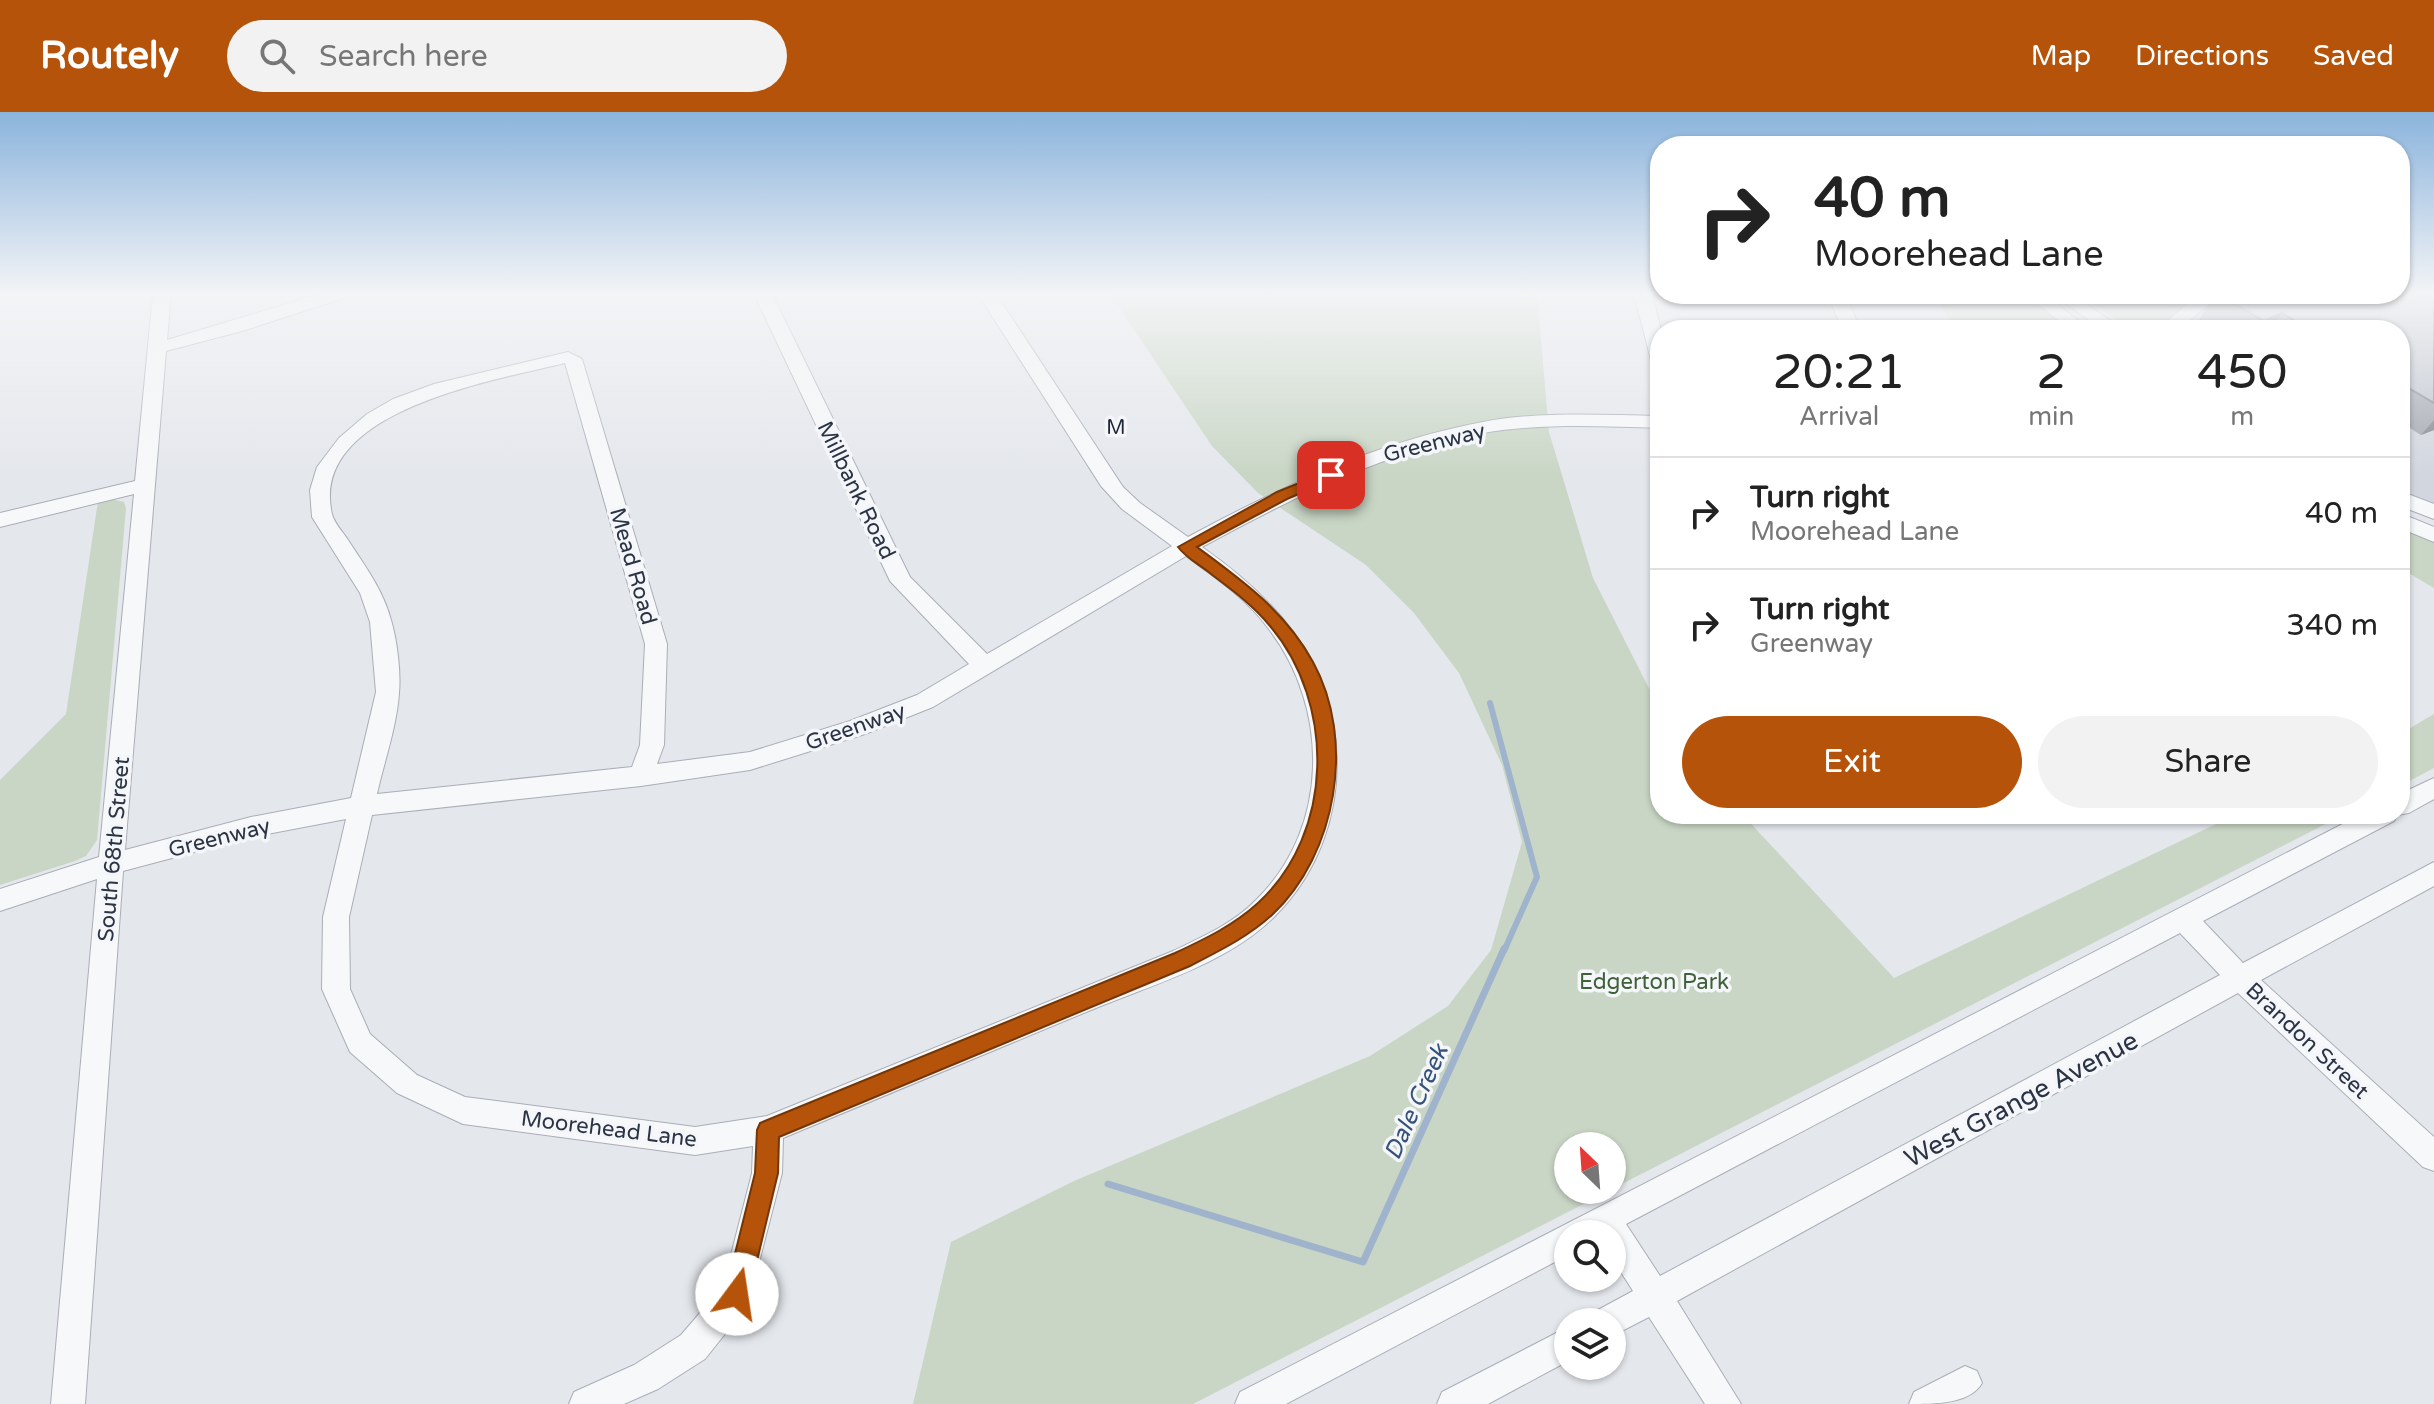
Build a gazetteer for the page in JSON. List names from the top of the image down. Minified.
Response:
{"streets":{"street":["Greenway","Millbank Road","Mead Road","South 68th Street","Brandon Street","West Grange Avenue","Moorehead Lane"]},"crossings":[["Greenway","Millbank Road"],["Greenway","Mead Road"],["Greenway","South 68th Street"],["Greenway","Moorehead Lane"],["Mead Road","Moorehead Lane"],["Brandon Street","West Grange Avenue"]],"districts":["M"],"water":["Dale Creek"],"parks":["Edgerton Park"],"north":"top left","page":{"header":"Routely","search":"Search here","nav":["Map","Directions","Saved"],"turn":["40 m","Moorehead Lane"],"eta":["20:21","Arrival","2","min","450","m"],"list":[{"name":"Turn right","note":"Moorehead Lane","value":"40 m"},{"name":"Turn right","note":"Greenway","value":"340 m"}],"buttons":["Exit","Share"]}}
